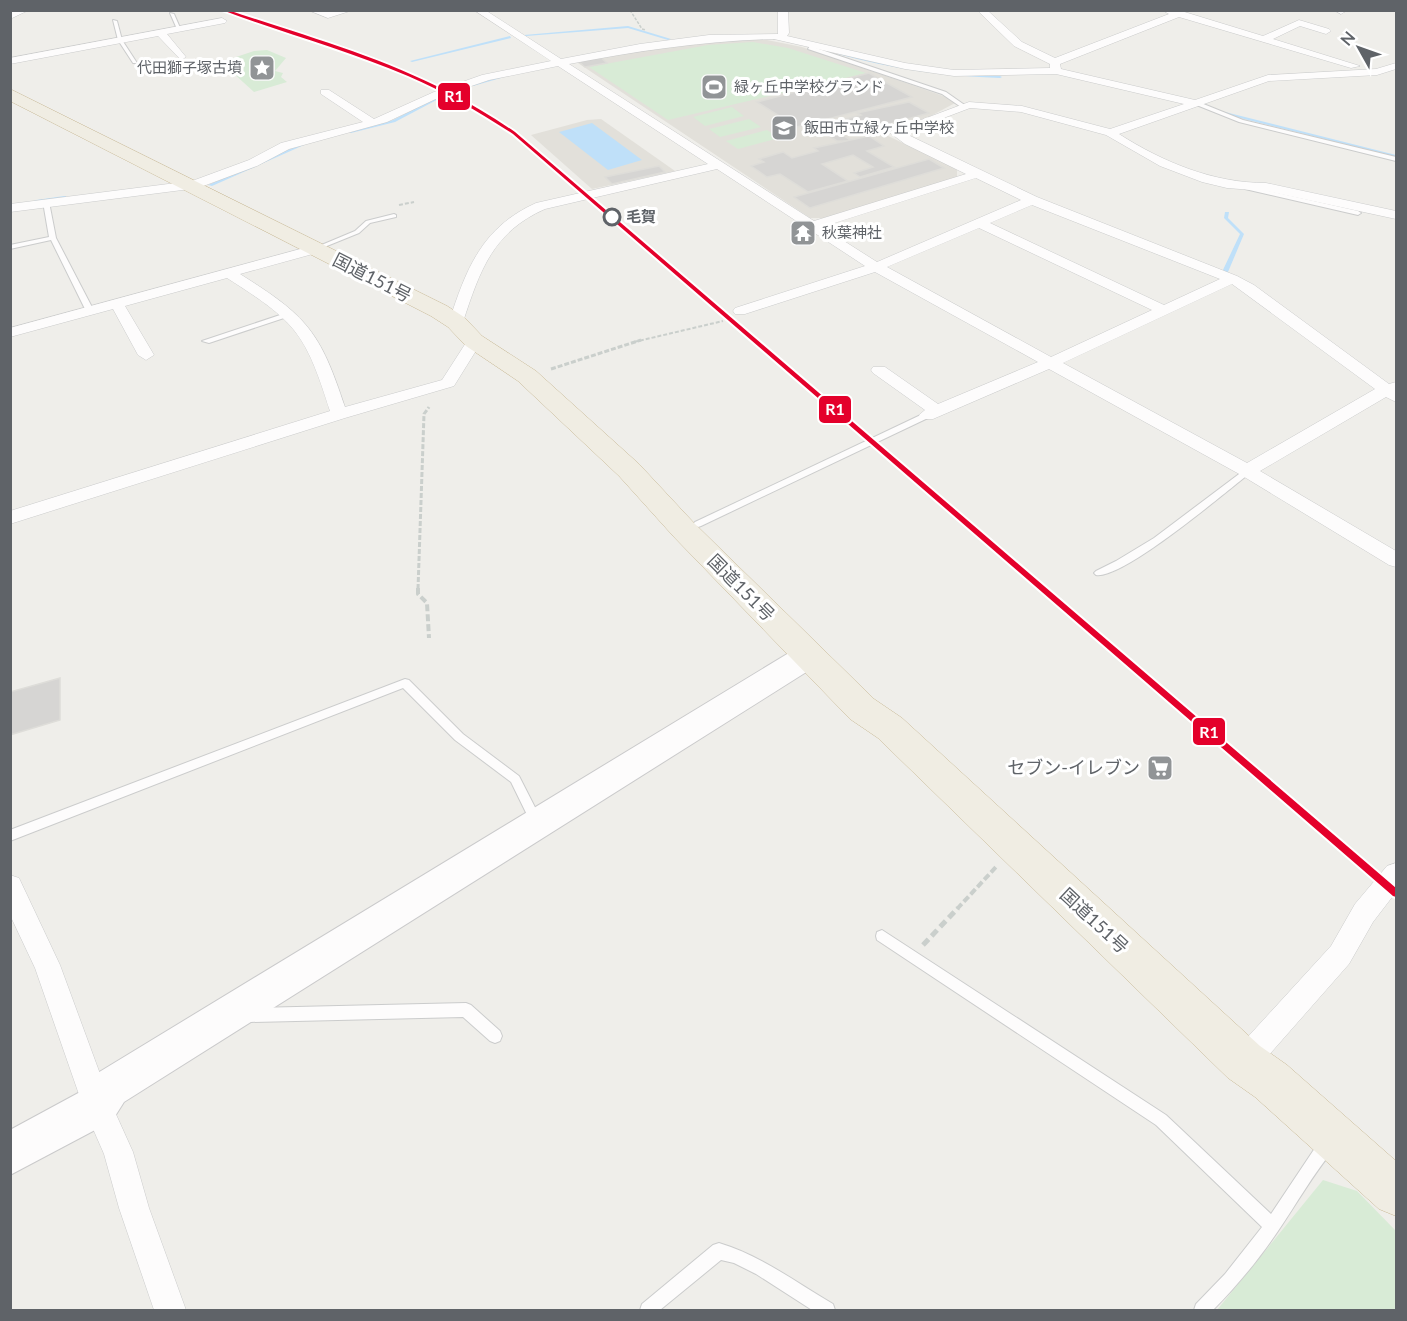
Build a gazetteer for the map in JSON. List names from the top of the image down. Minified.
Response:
{"streets":{"highway":["国道151号"]},"places":{"place":["代田獅子塚古墳"],"sports":["緑ヶ丘中学校グランド"],"school or university":["飯田市立緑ヶ丘中学校"],"other":["毛賀"],"temple":["秋葉神社"],"supermarket":["セブン-イレブン"]},"lines":["transit line R1"],"north":"top left"}
